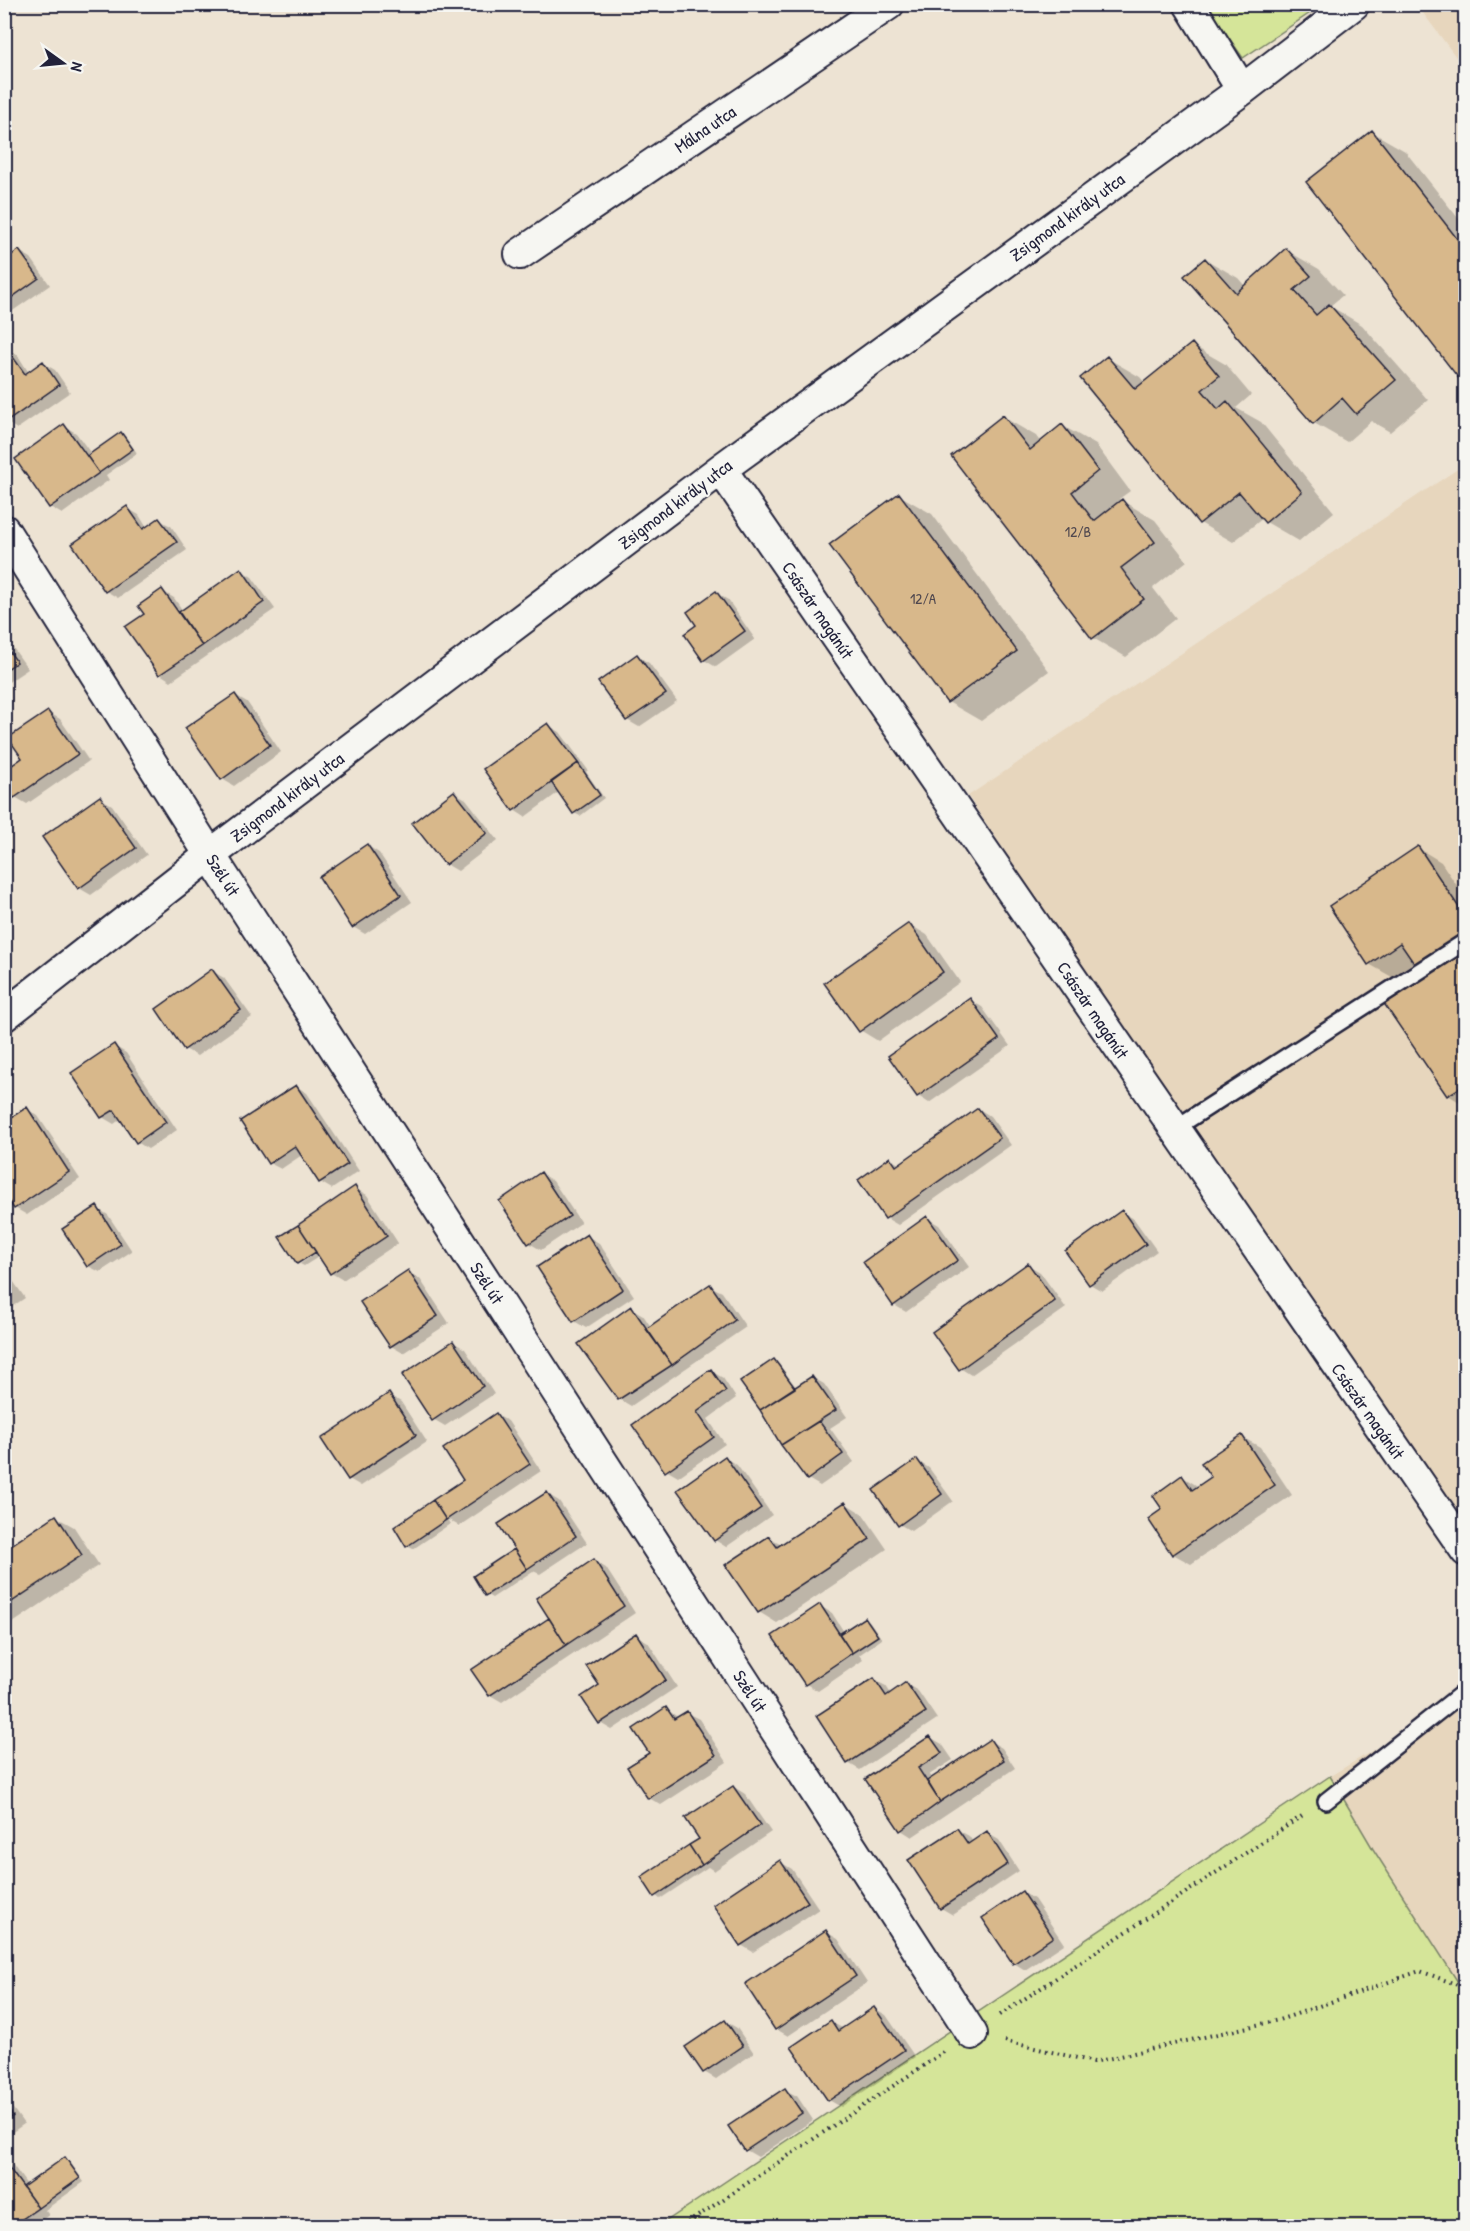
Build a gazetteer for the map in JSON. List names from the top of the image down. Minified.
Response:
{"streets":{"street":["Málna utca","Zsigmond király utca","Császár magánút","Szél út"]},"crossings":[["Zsigmond király utca","Császár magánút"],["Zsigmond király utca","Szél út"]],"house_numbers":["12/B","12/A"],"north":"right"}
